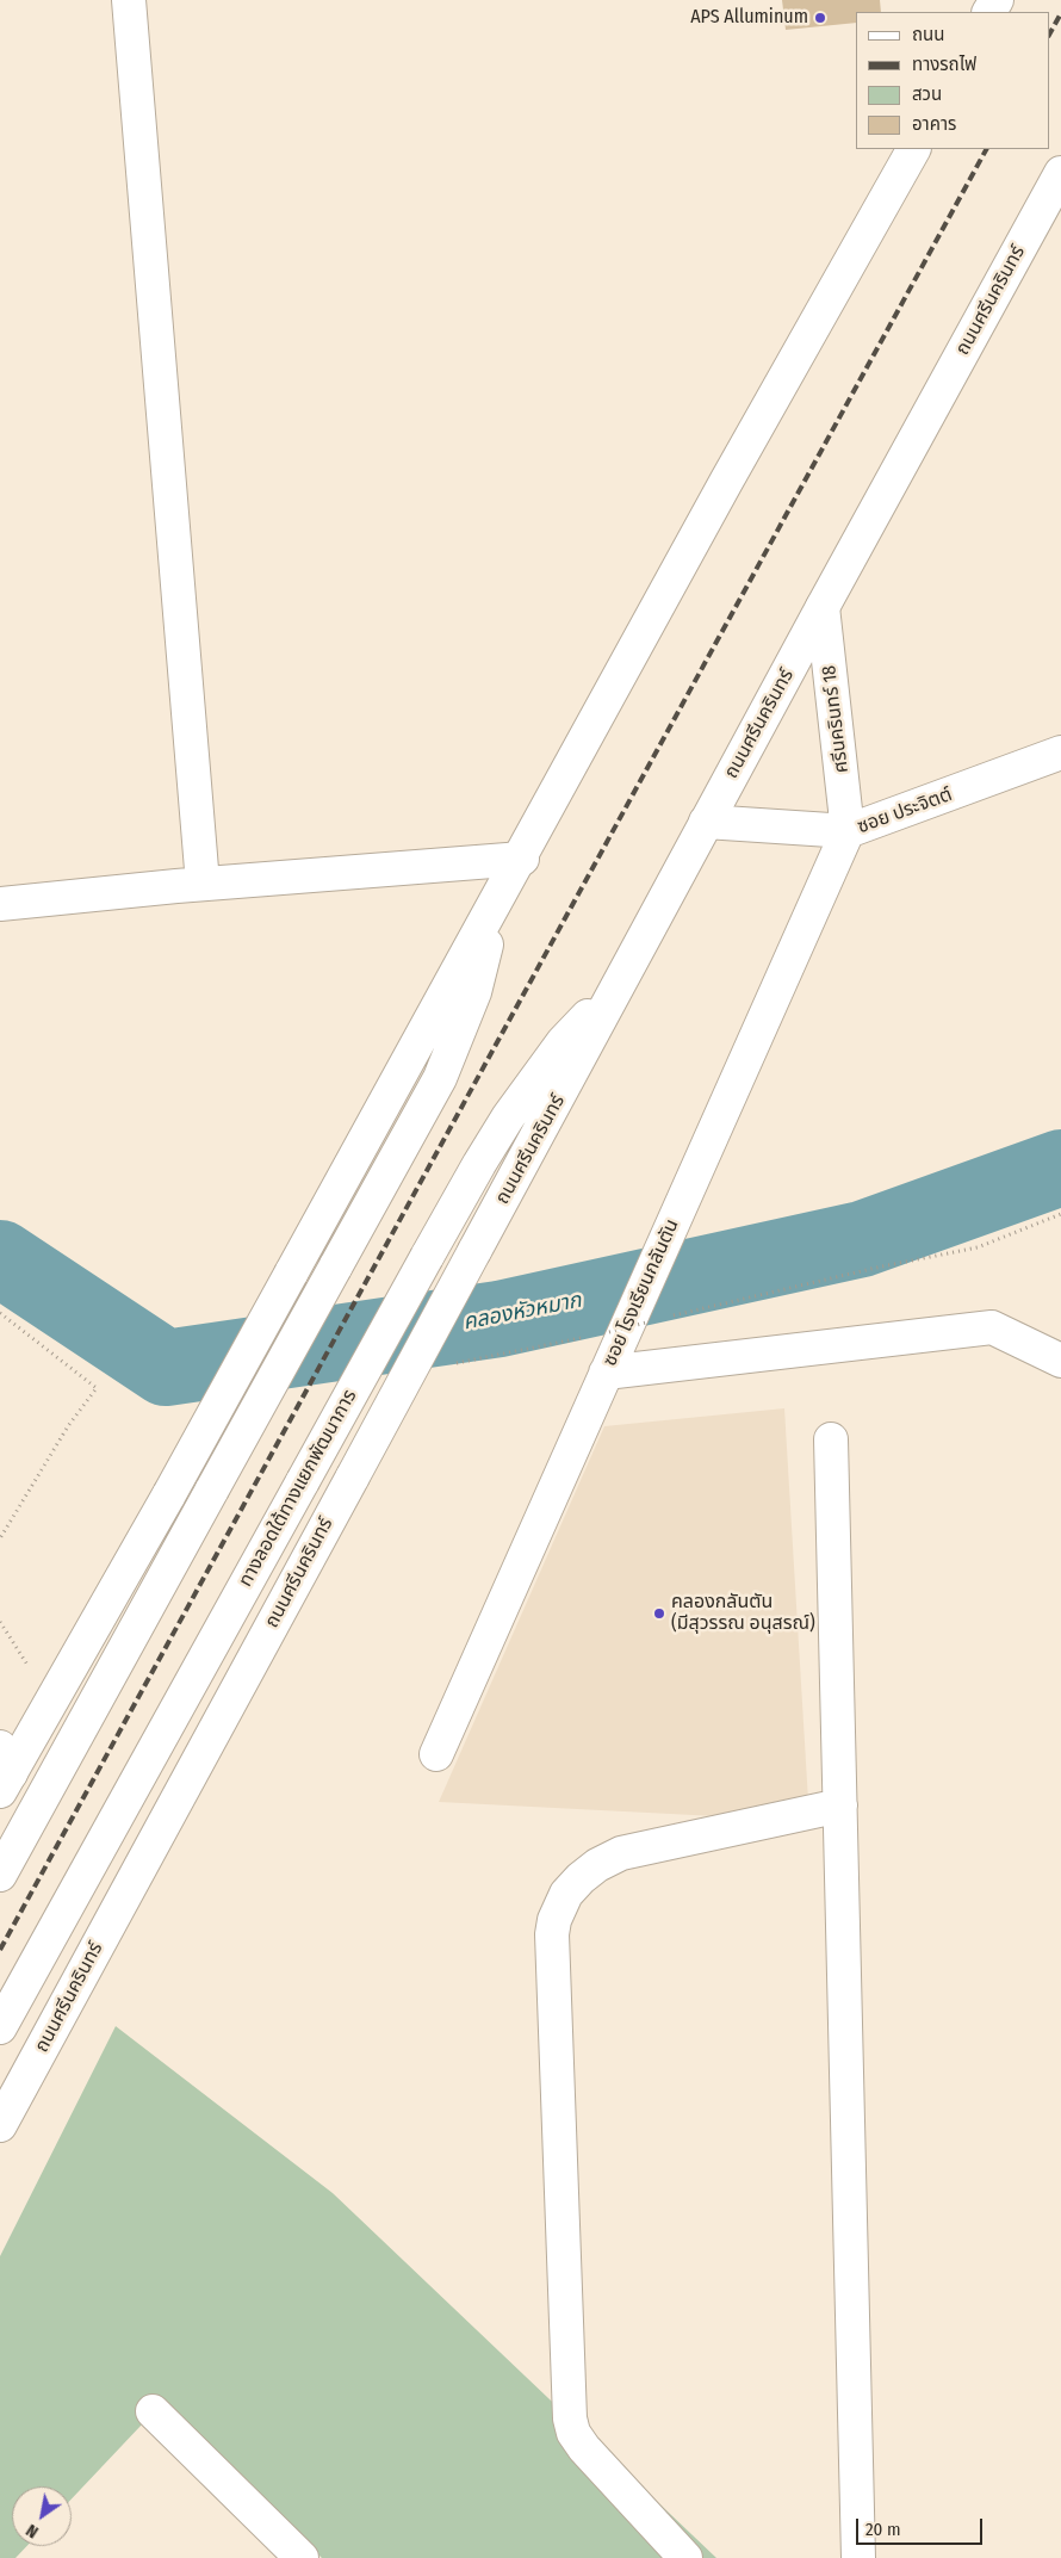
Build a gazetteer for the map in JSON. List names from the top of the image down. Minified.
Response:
{"streets":{"main road":["ถนนศรีนครินทร์","ศรีนครินทร์ 18","ซอย ประจิตต์","ซอย โรงเรียนกลันตัน","ทางลอดใต้ทางแยกพัฒนาการ"]},"crossings":[["ถนนศรีนครินทร์","ศรีนครินทร์ 18"],["ถนนศรีนครินทร์","ซอย ประจิตต์"],["ถนนศรีนครินทร์","ทางลอดใต้ทางแยกพัฒนาการ"],["ศรีนครินทร์ 18","ซอย ประจิตต์"],["ศรีนครินทร์ 18","ซอย โรงเรียนกลันตัน"],["ซอย ประจิตต์","ซอย โรงเรียนกลันตัน"]],"water":["คลองหัวหมาก"],"places":["APS Alluminum","คลองกลันตัน (มีสุวรรณ อนุสรณ์)"],"legend":["ถนน","ทางรถไฟ","สวน","อาคาร"],"scale_bar":"20 m","north":"bottom left"}
